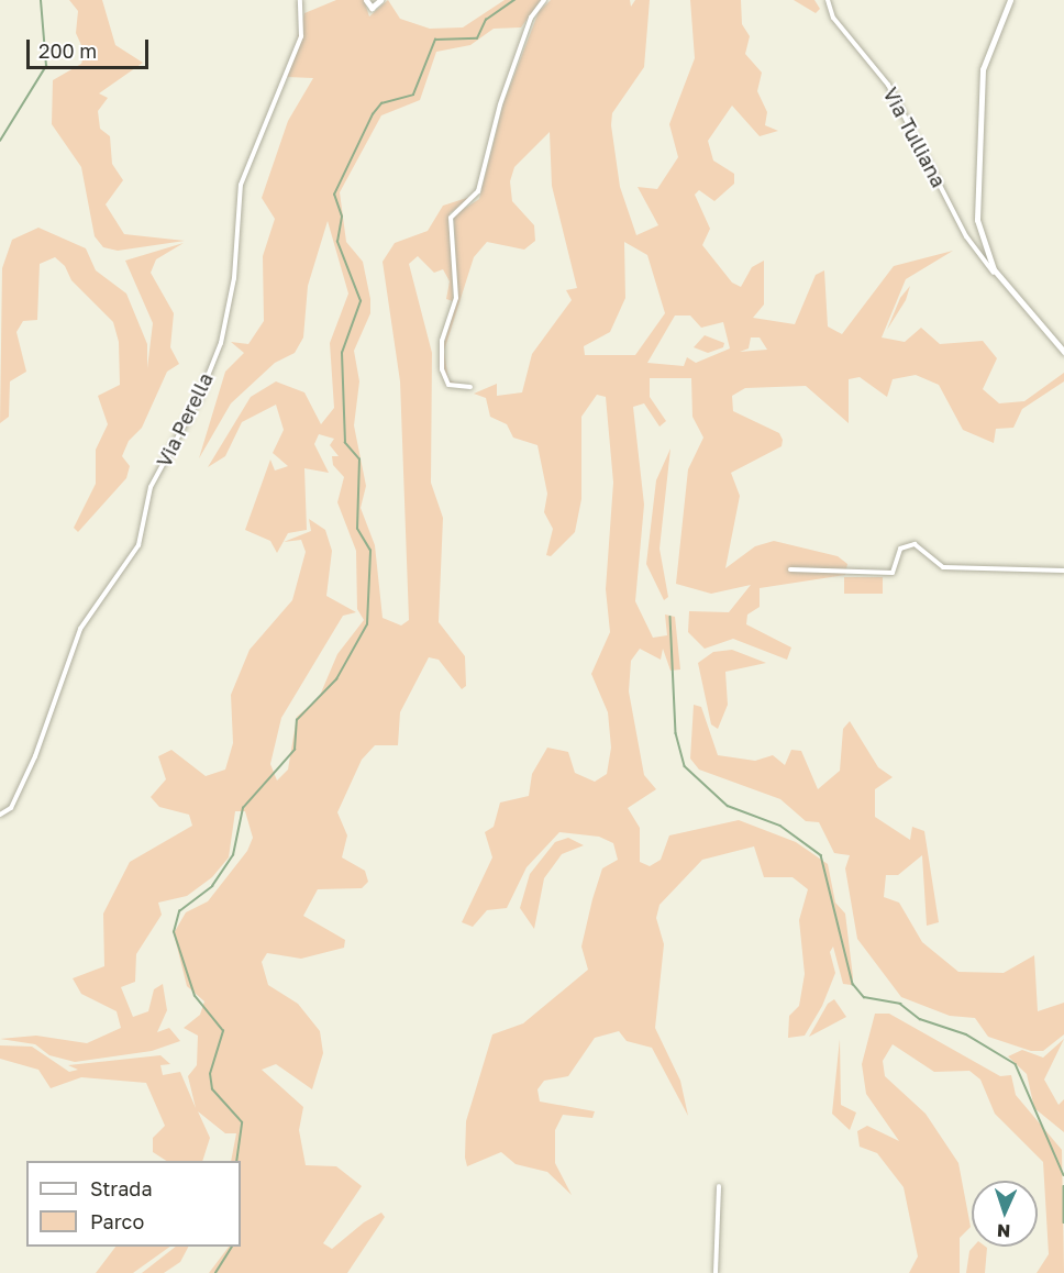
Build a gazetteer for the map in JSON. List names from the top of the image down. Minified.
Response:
{"streets":{"street":["Via Tulliana","Via Perella"]},"legend":["Strada","Parco"],"scale_bar":"200 m","north":"bottom"}
